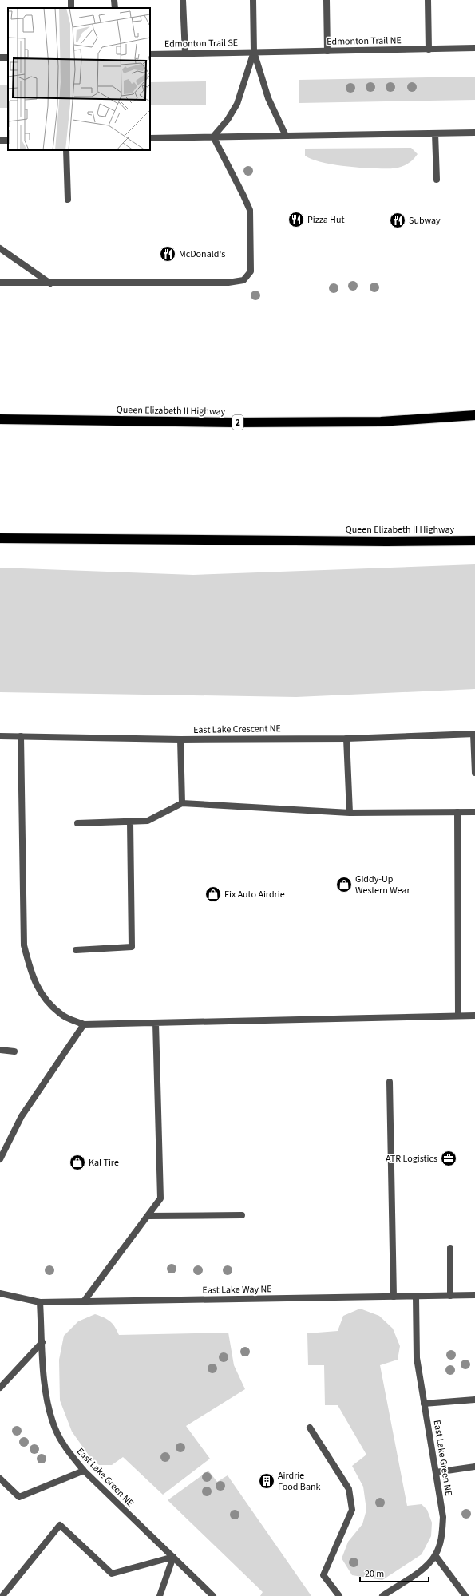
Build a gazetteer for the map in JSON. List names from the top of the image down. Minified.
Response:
{"streets":{"highway":["Queen Elizabeth II Highway","2"],"street":["Edmonton Trail NE","Edmonton Trail SE","East Lake Crescent NE","East Lake Way NE","East Lake Green NE"]},"crossings":[["Edmonton Trail NE","Edmonton Trail SE"],["East Lake Way NE","East Lake Green NE"]],"places":{"restaurant":["Pizza Hut","Subway","McDonald's"],"shop":["Giddy-Up Western Wear","Fix Auto Airdrie","Kal Tire"],"office":["ATR Logistics"],"building":["Airdrie Food Bank"]},"scale_bar":"20 m"}
